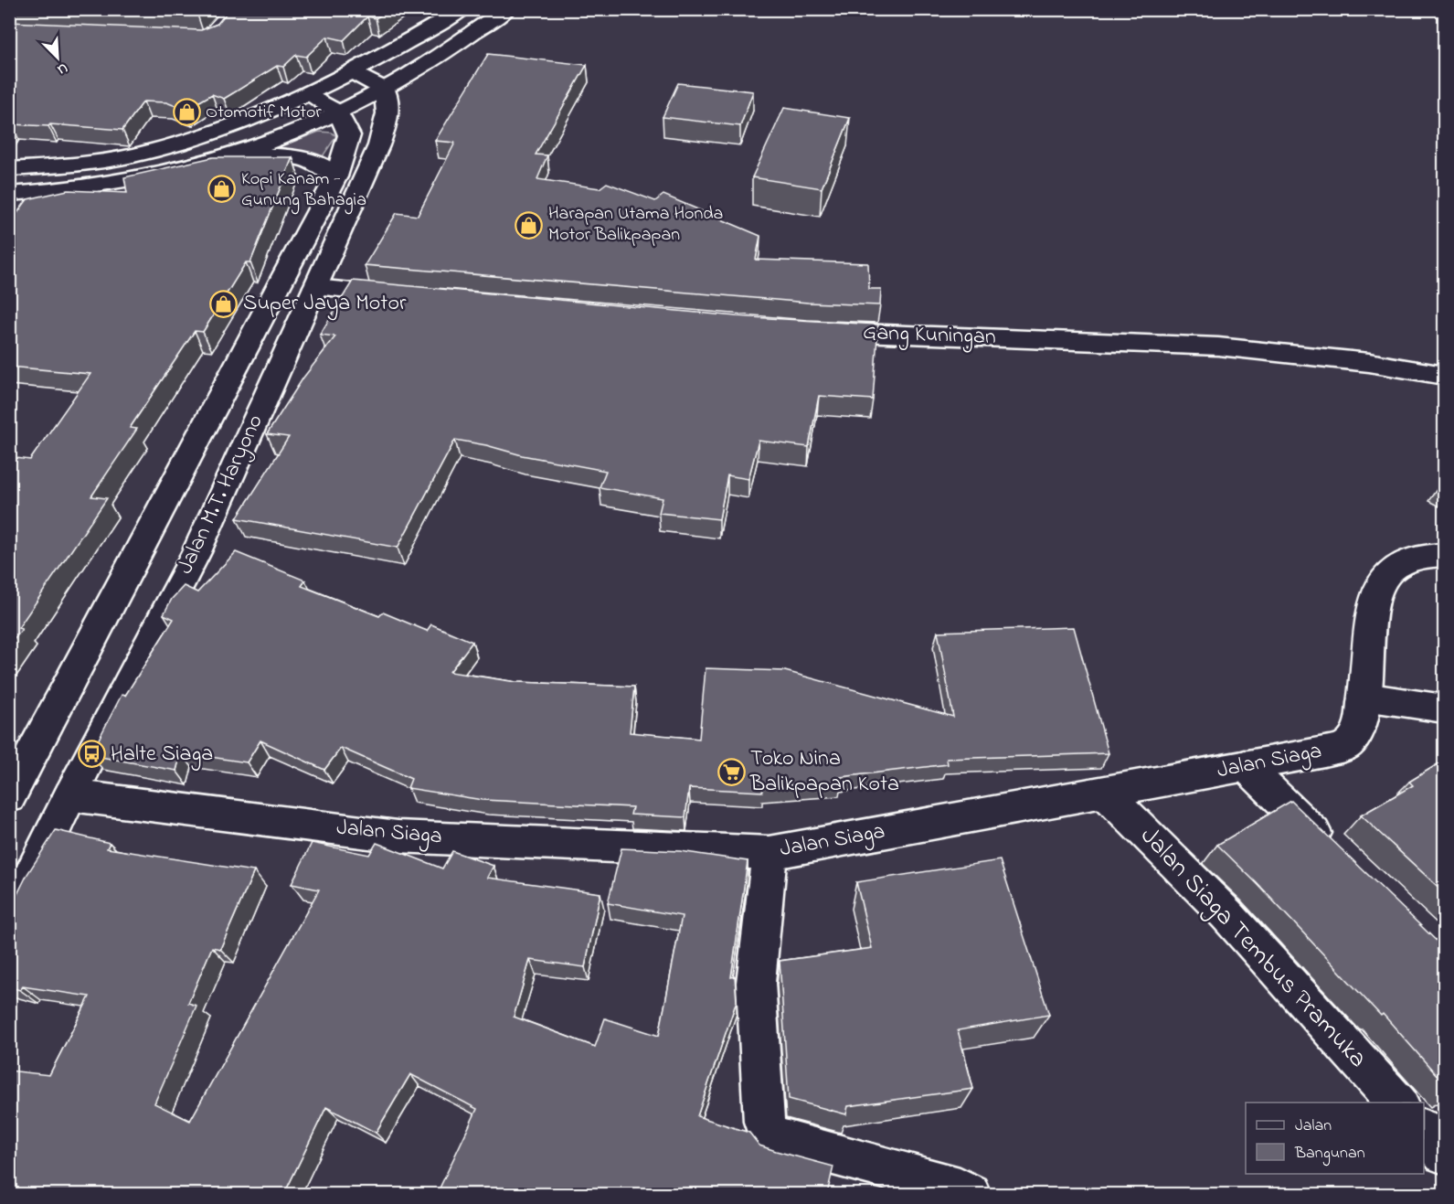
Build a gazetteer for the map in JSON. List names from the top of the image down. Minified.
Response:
{"streets":{"main road":["Gang Kuningan","Jalan M.T. Haryono","Jalan Siaga","Jalan Siaga Tembus Pramuka"]},"crossings":[["Jalan M.T. Haryono","Jalan Siaga"],["Jalan Siaga","Jalan Siaga Tembus Pramuka"]],"places":{"shop":["Otomotif Motor","Kopi Kanam - Gunung Bahagia","Harapan Utama Honda Motor Balikpapan","Super Jaya Motor"],"bus stop":["Halte Siaga"],"supermarket":["Toko Nina Balikpapan Kota"]},"legend":["Jalan","Bangunan"],"north":"bottom right"}
